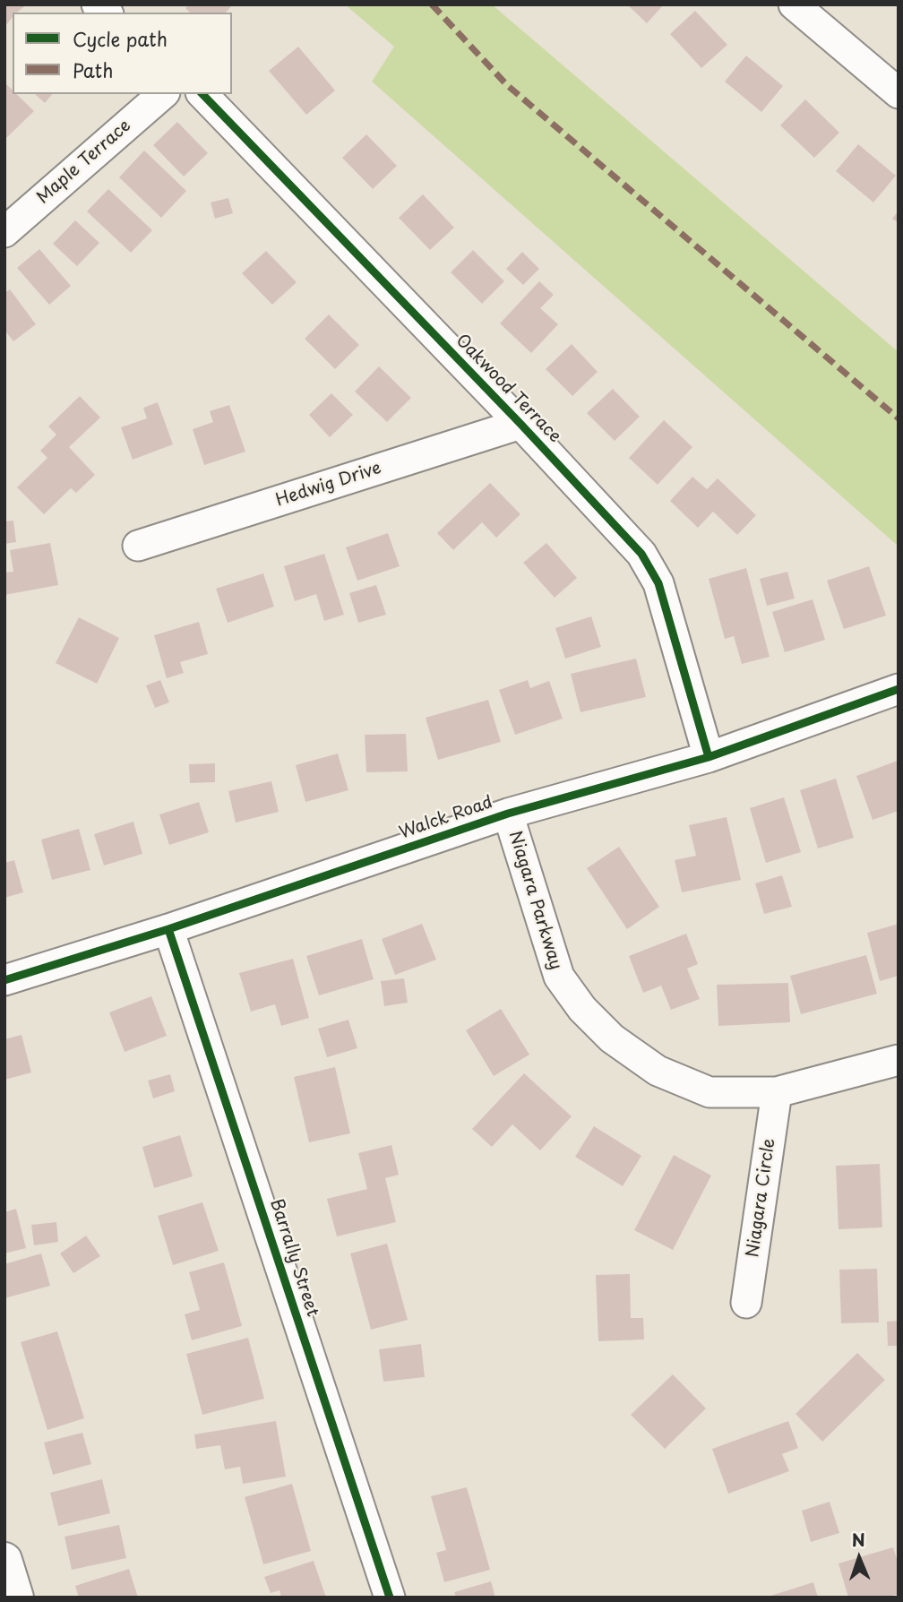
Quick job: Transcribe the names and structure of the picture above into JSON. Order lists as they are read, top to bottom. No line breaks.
{"streets":{"street":["Maple Terrace","Oakwood Terrace","Hedwig Drive","Walck Road","Niagara Parkway","Niagara Circle","Barrally Street"]},"crossings":[["Oakwood Terrace","Hedwig Drive"],["Oakwood Terrace","Walck Road"],["Walck Road","Niagara Parkway"],["Walck Road","Barrally Street"],["Niagara Parkway","Niagara Circle"]],"legend":["Cycle path","Path"],"north":"top"}
